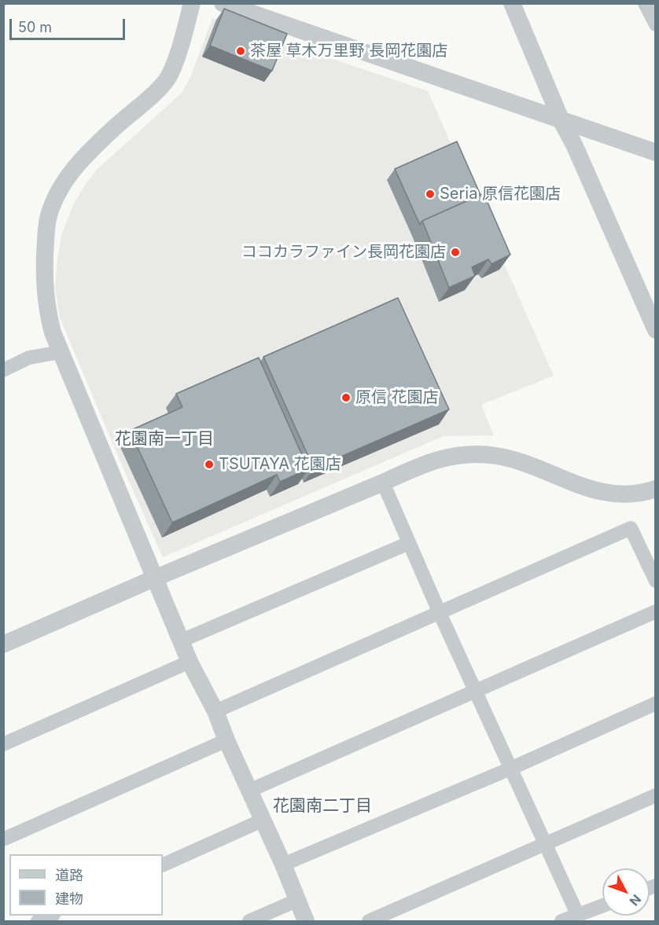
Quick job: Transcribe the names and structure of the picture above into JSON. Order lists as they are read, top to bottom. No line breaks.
{"districts":["花園南一丁目","花園南二丁目"],"places":["茶屋 草木万里野 長岡花園店","Seria 原信花園店","ココカラファイン長岡花園店","原信 花園店","TSUTAYA 花園店"],"legend":["道路","建物"],"scale_bar":"50 m","north":"bottom right"}
